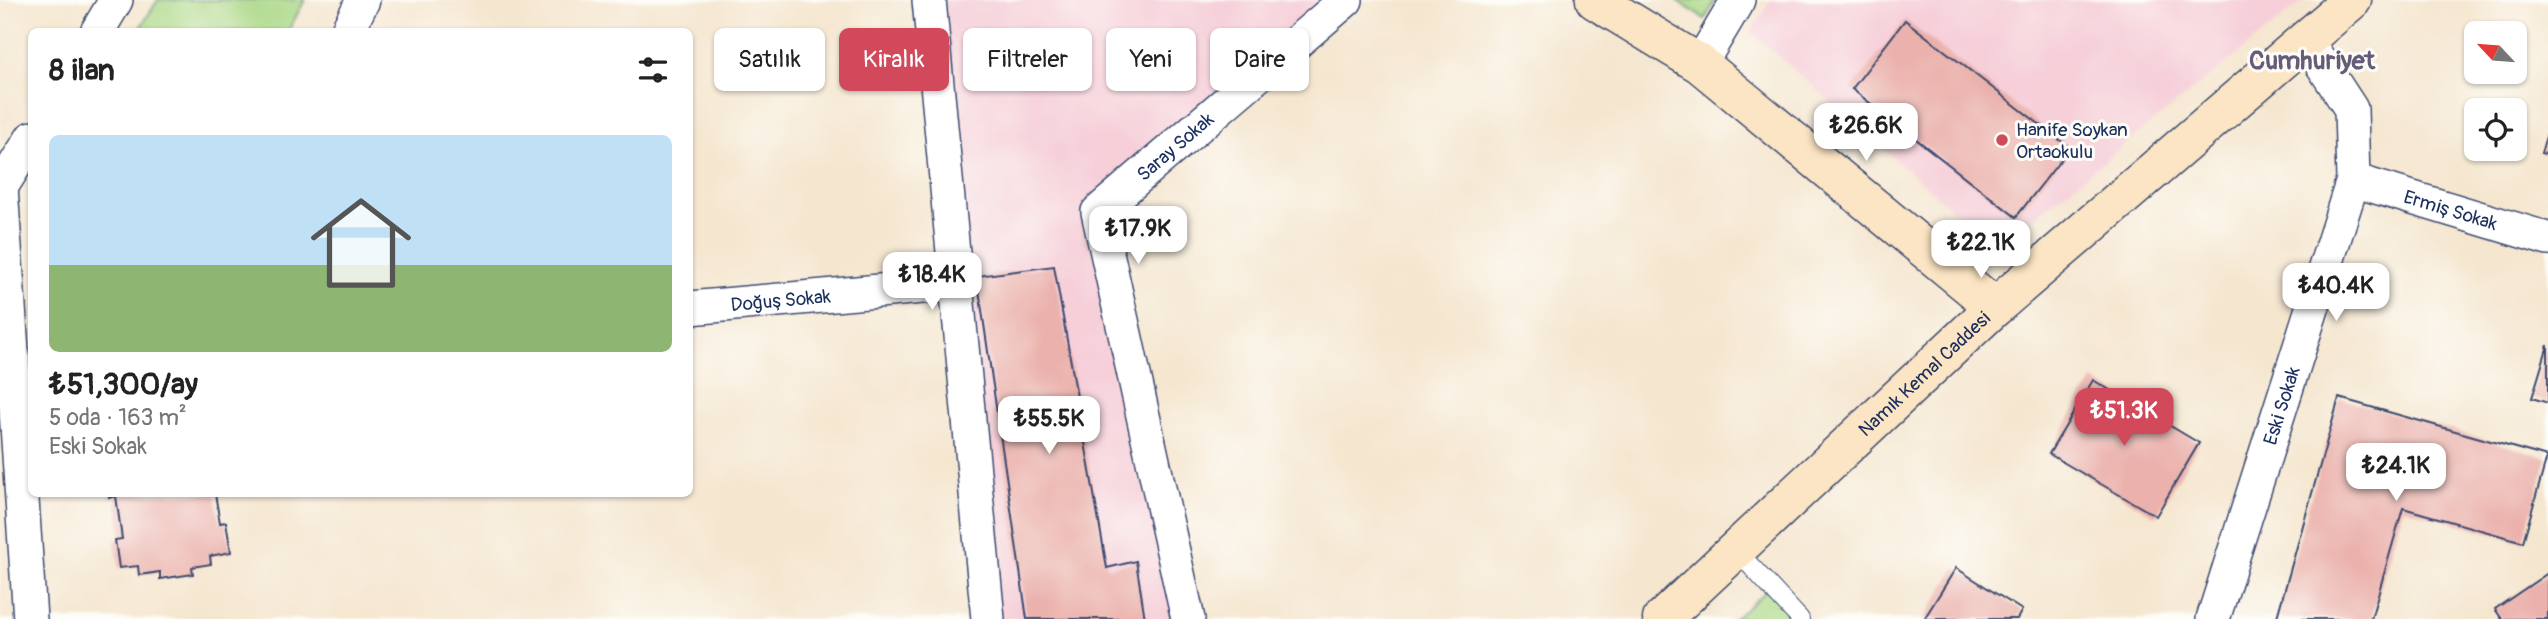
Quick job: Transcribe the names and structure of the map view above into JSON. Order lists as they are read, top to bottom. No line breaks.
{"streets":{"street":["Saray Sokak","Ermiş Sokak","Doğuş Sokak","Namık Kemal Caddesi","Eski Sokak"]},"crossings":[["Ermiş Sokak","Eski Sokak"],["Namık Kemal Caddesi","Eski Sokak"]],"districts":["Cumhuriyet"],"places":["Hanife Soykan Ortaokulu"],"north":"top left","page":{"chip":["Satılık","Kiralık","Filtreler","Yeni","Daire"],"heading":"8 ilan","price":["₺26.6K","₺17.9K","₺22.1K","₺18.4K","₺40.4K","₺51.3K","₺55.5K","₺24.1K"],"list":[{"name":"₺51,300/ay","note":"5 oda · 163 m² · Eski Sokak"}]}}
